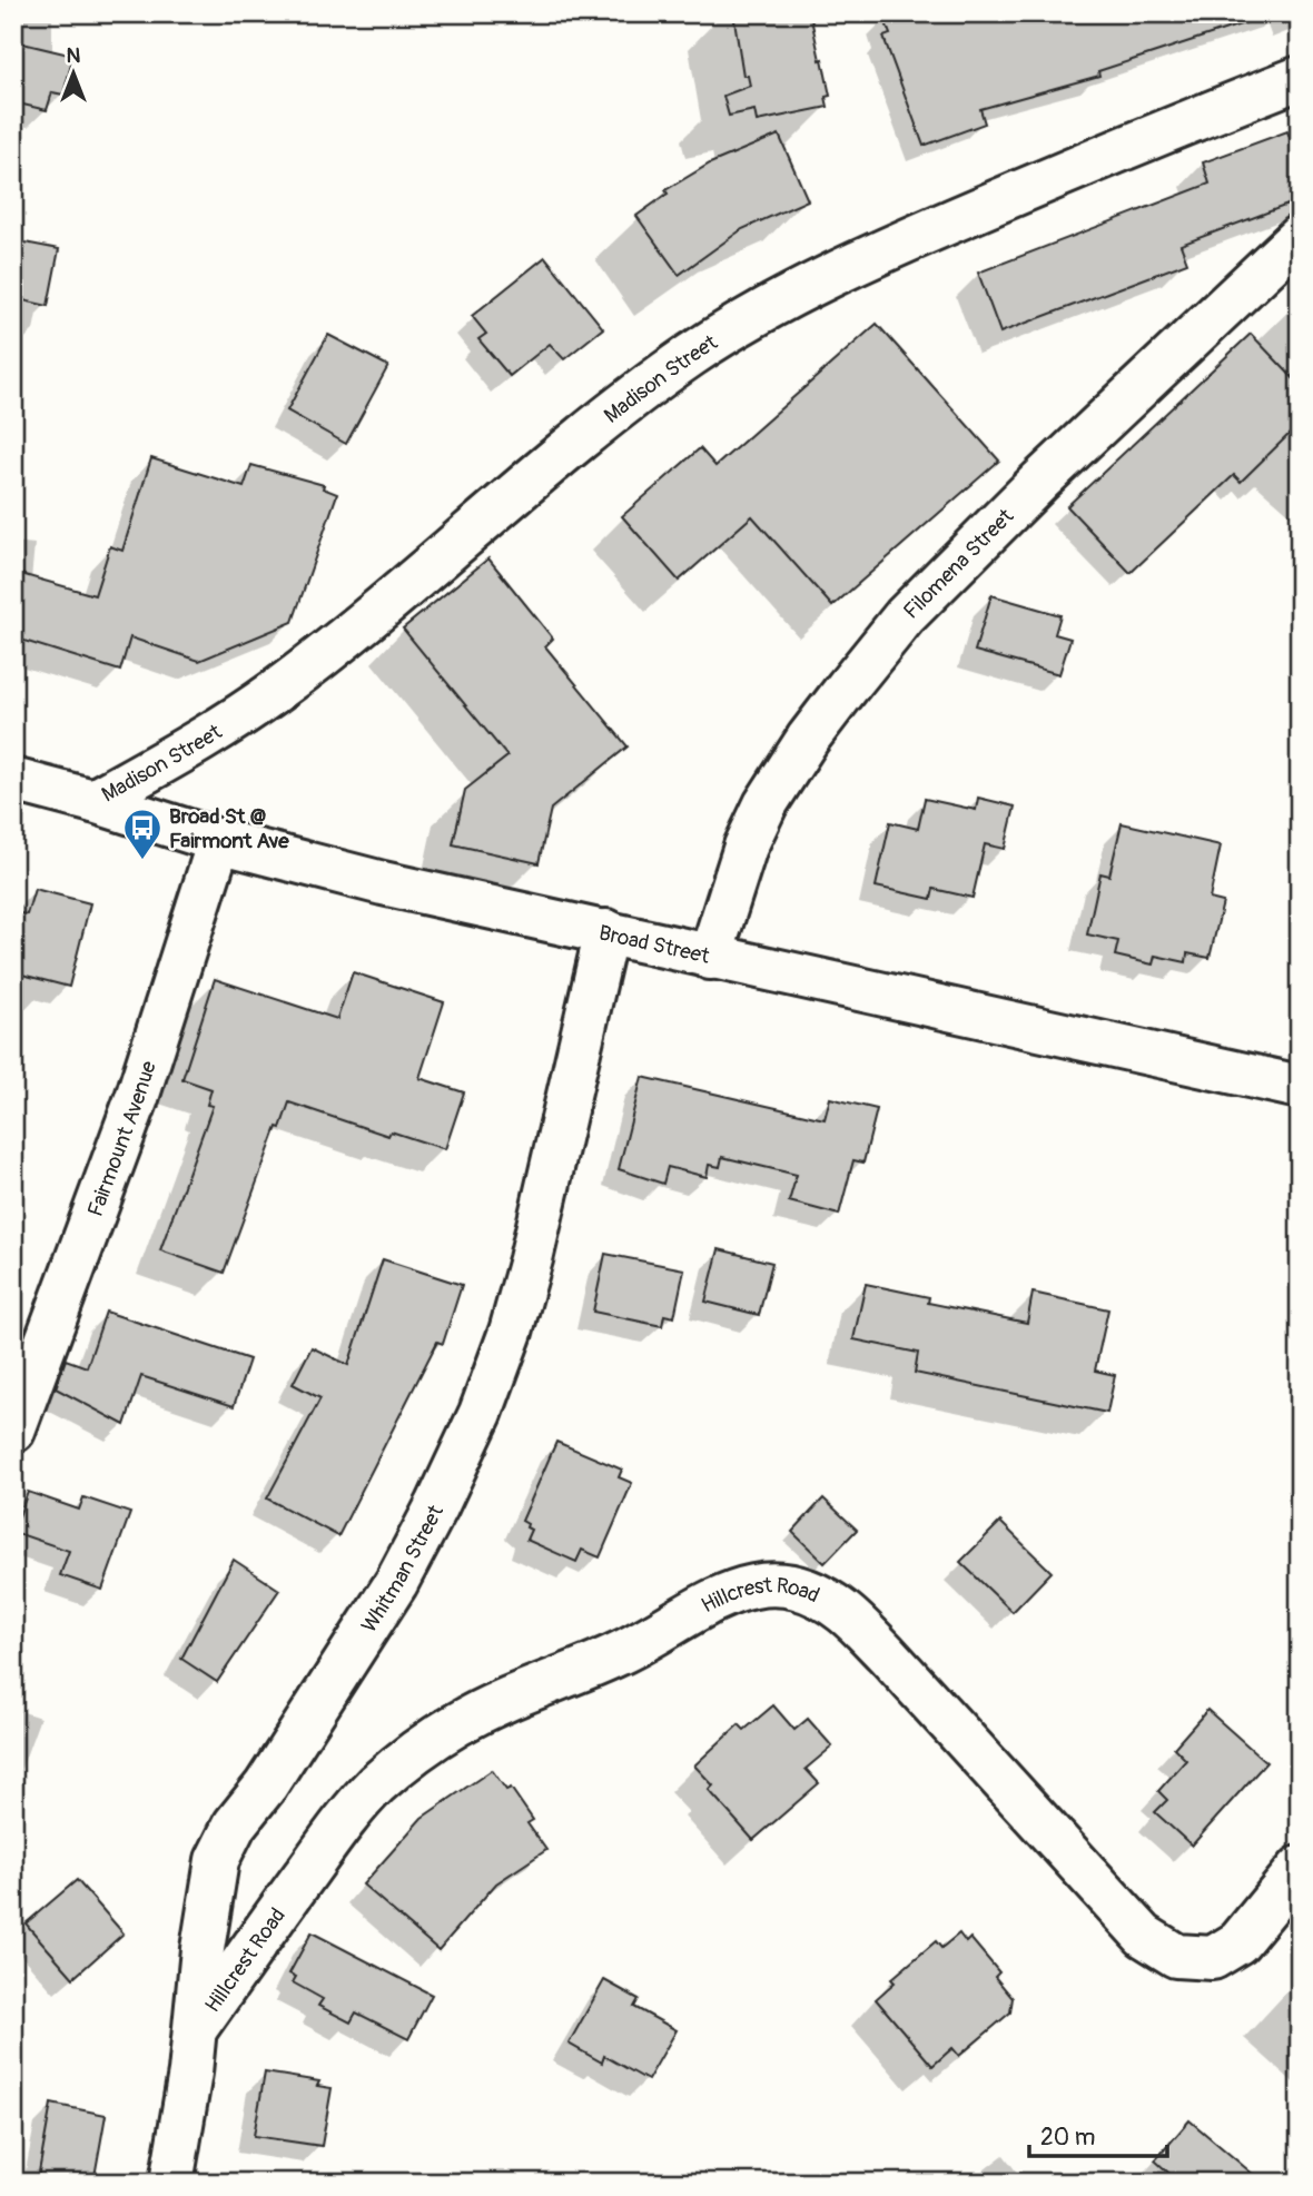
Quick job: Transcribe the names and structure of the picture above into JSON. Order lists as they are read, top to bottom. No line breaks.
{"streets":{"street":["Madison Street","Filomena Street","Broad Street","Fairmount Avenue","Whitman Street","Hillcrest Road"]},"crossings":[["Madison Street","Broad Street"],["Filomena Street","Broad Street"],["Broad Street","Fairmount Avenue"],["Broad Street","Whitman Street"],["Whitman Street","Hillcrest Road"]],"places":{"bus stop":["Broad St @ Fairmont Ave"]},"scale_bar":"20 m","north":"top"}
